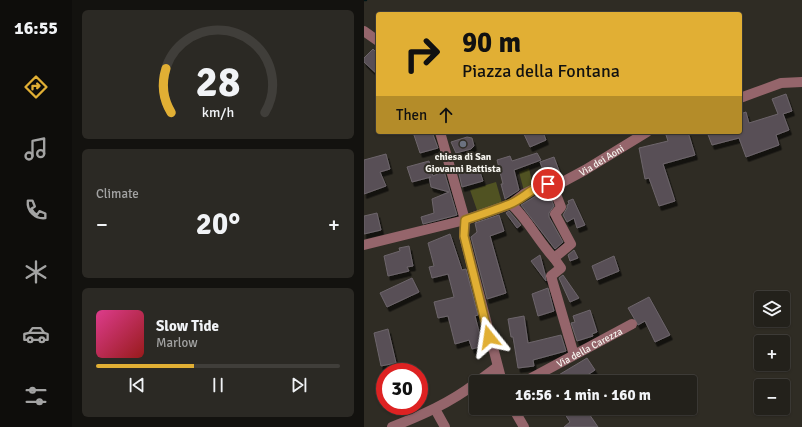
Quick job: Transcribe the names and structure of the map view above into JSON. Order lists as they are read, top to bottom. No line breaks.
{"streets":{"street":["Via dei Aoni","Via della Carezza"]},"places":["chiesa di San Giovanni Battista"],"page":{"tabs":"16:55","turn":["90 m","Piazza della Fontana"],"then":"Then","tile":"Climate","heat":["−","20°","+"],"map_buttons":["+","−"],"song":["Slow Tide","Marlow"],"limit":"30","trip":"16:56 · 1 min · 160 m","gauge":["28","km/h"]}}
